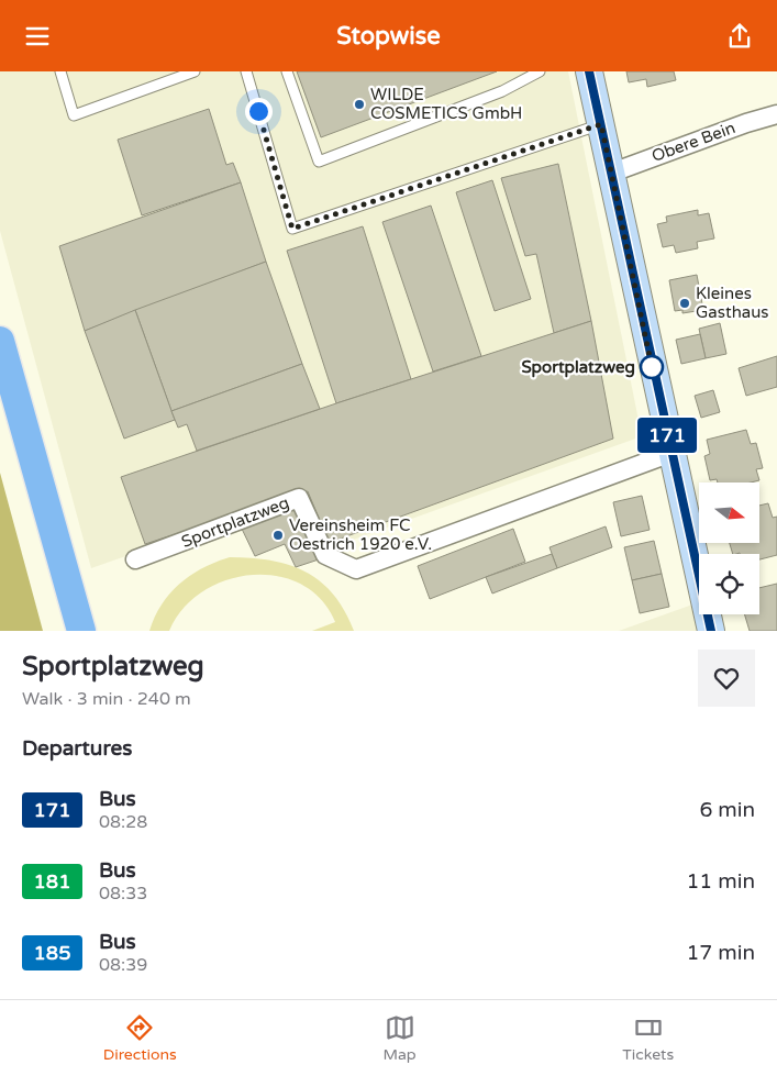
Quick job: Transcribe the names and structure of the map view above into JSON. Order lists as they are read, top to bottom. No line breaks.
{"streets":{"street":["Obere Bein","Sportplatzweg"]},"places":["WILDE COSMETICS GmbH","Kleines Gasthaus","Sportplatzweg","Vereinsheim FC Oestrich 1920 e.V."],"lines":["bus line 171"],"north":"right","page":{"header":"Stopwise","on_map":"171","heading":[["Sportplatzweg","Walk · 3 min · 240 m"],"Departures"],"list":[{"mark":"171","name":"Bus","note":"08:28","value":"6 min"},{"mark":"181","name":"Bus","note":"08:33","value":"11 min"},{"mark":"185","name":"Bus","note":"08:39","value":"17 min"}],"tabs":["Directions","Map","Tickets"]}}
